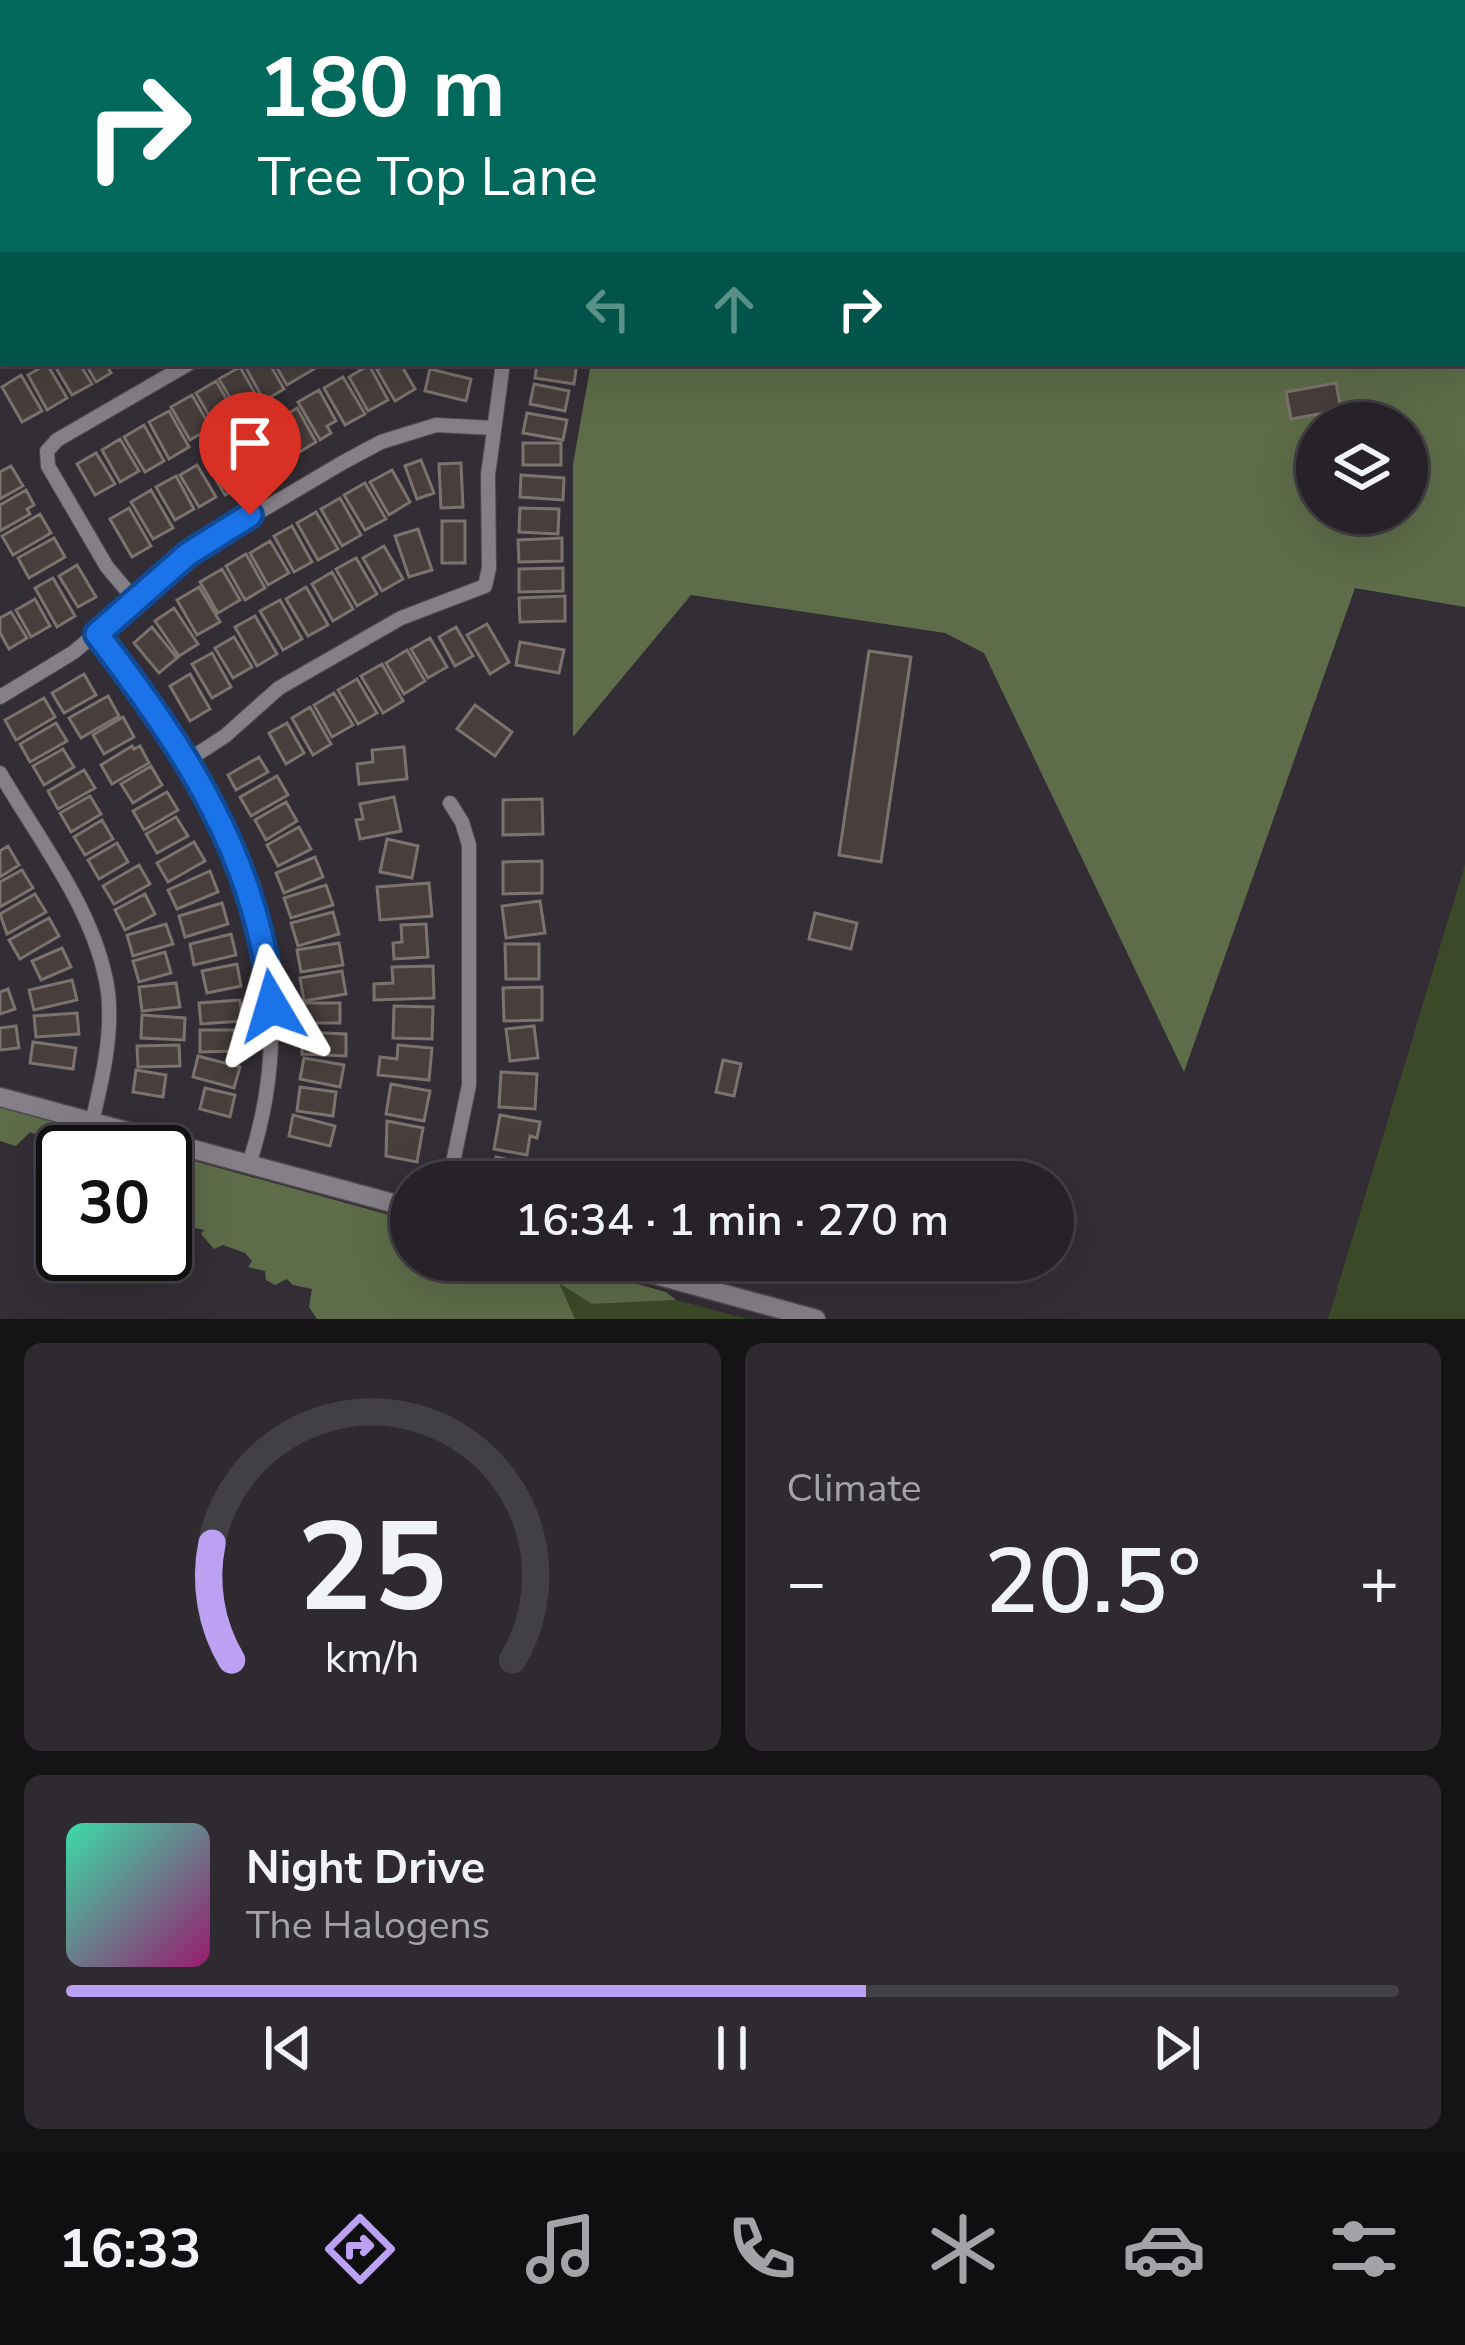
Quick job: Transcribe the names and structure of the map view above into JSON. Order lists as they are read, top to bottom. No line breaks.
{"page":{"turn":["180 m","Tree Top Lane"],"limit":"30","trip":"16:34 · 1 min · 270 m","tile":"Climate","heat":["−","20.5°","+"],"song":["Night Drive","The Halogens"],"tabs":"16:33","gauge":["25","km/h"]}}
